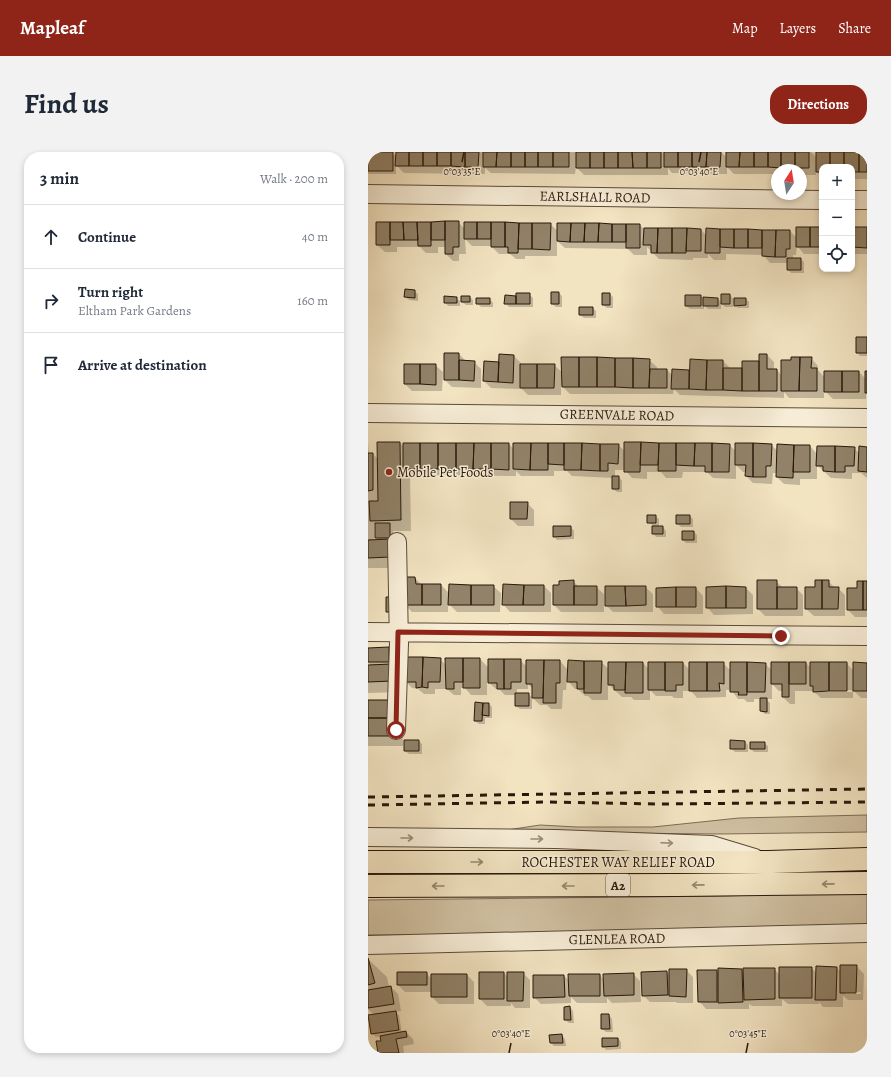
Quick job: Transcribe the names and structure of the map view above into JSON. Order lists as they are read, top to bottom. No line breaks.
{"streets":{"highway":["ROCHESTER WAY RELIEF ROAD","A2"],"street":["EARLSHALL ROAD","GREENVALE ROAD","GLENLEA ROAD"]},"places":["Mobile Pet Foods"],"north":"top","page":{"header":"Mapleaf","nav":["Map","Layers","Share"],"title":"Find us","buttons":"Directions","heading":["3 min","Walk · 200 m"],"map_buttons":["+","−"],"list":[["Continue","40 m"],["Turn right","Eltham Park Gardens","160 m"],"Arrive at destination"]},"coordinates":["0°03'35\"E","0°03'40\"E","0°03'45\"E"]}
